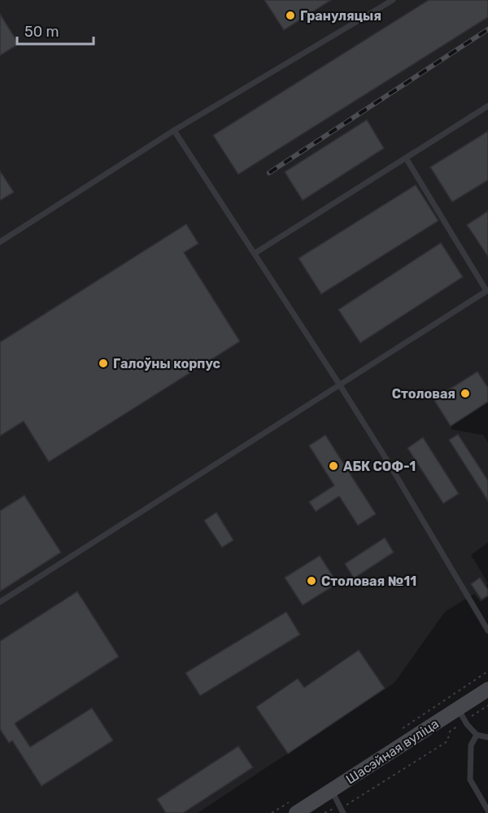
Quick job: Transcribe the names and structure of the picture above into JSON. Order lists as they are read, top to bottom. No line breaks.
{"streets":{"main road":["Шасэйная вуліца"]},"places":["Грануляцыя","Галоўны корпус","Столовая","АБК СОФ-1","Столовая №11"],"scale_bar":"50 m"}
